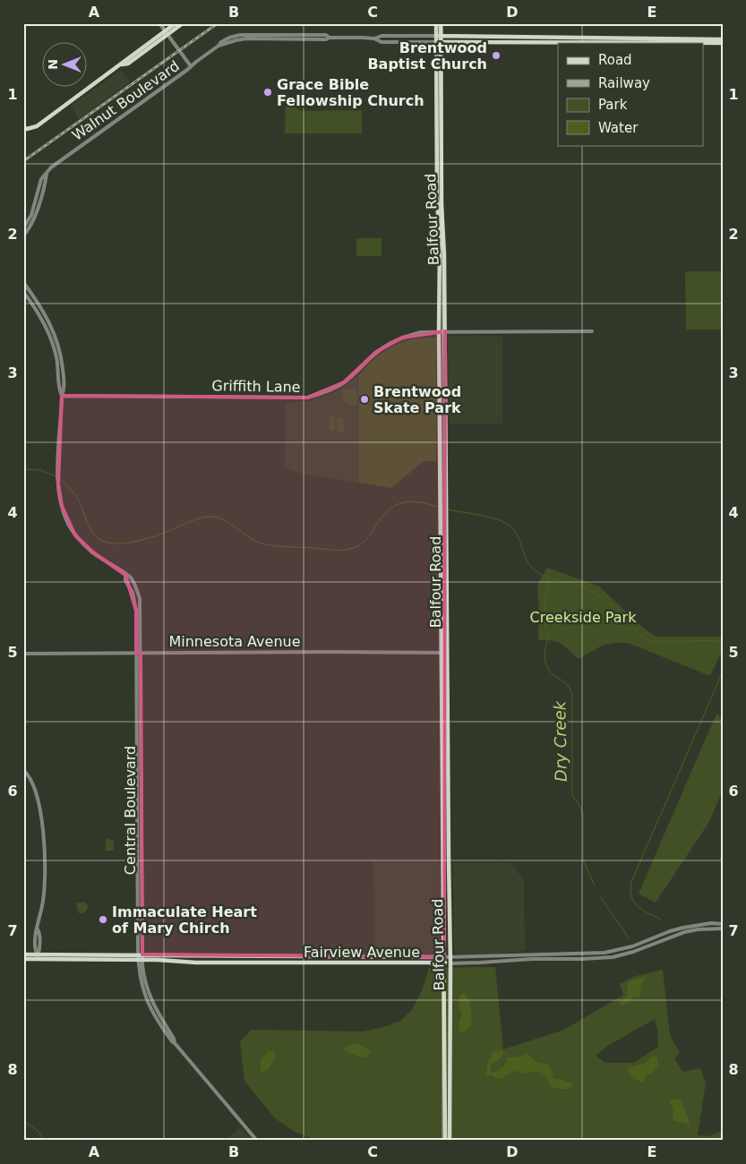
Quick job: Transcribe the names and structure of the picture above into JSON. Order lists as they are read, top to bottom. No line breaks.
{"streets":{"main road":["Walnut Boulevard","Balfour Road","Fairview Avenue"],"street":["Griffith Lane","Minnesota Avenue","Central Boulevard"]},"crossings":[["Walnut Boulevard","Balfour Road"],["Balfour Road","Griffith Lane"],["Balfour Road","Minnesota Avenue"],["Balfour Road","Fairview Avenue"],["Griffith Lane","Central Boulevard"],["Minnesota Avenue","Central Boulevard"],["Central Boulevard","Fairview Avenue"]],"water":["Dry Creek"],"parks":["Creekside Park"],"places":["Brentwood Baptist Church","Grace Bible Fellowship Church","Brentwood Skate Park","Immaculate Heart of Mary Chirch"],"legend":["Road","Railway","Park","Water"],"north":"left","grid":{"columns":["A","B","C","D","E"],"rows":["1","2","3","4","5","6","7","8"]}}
